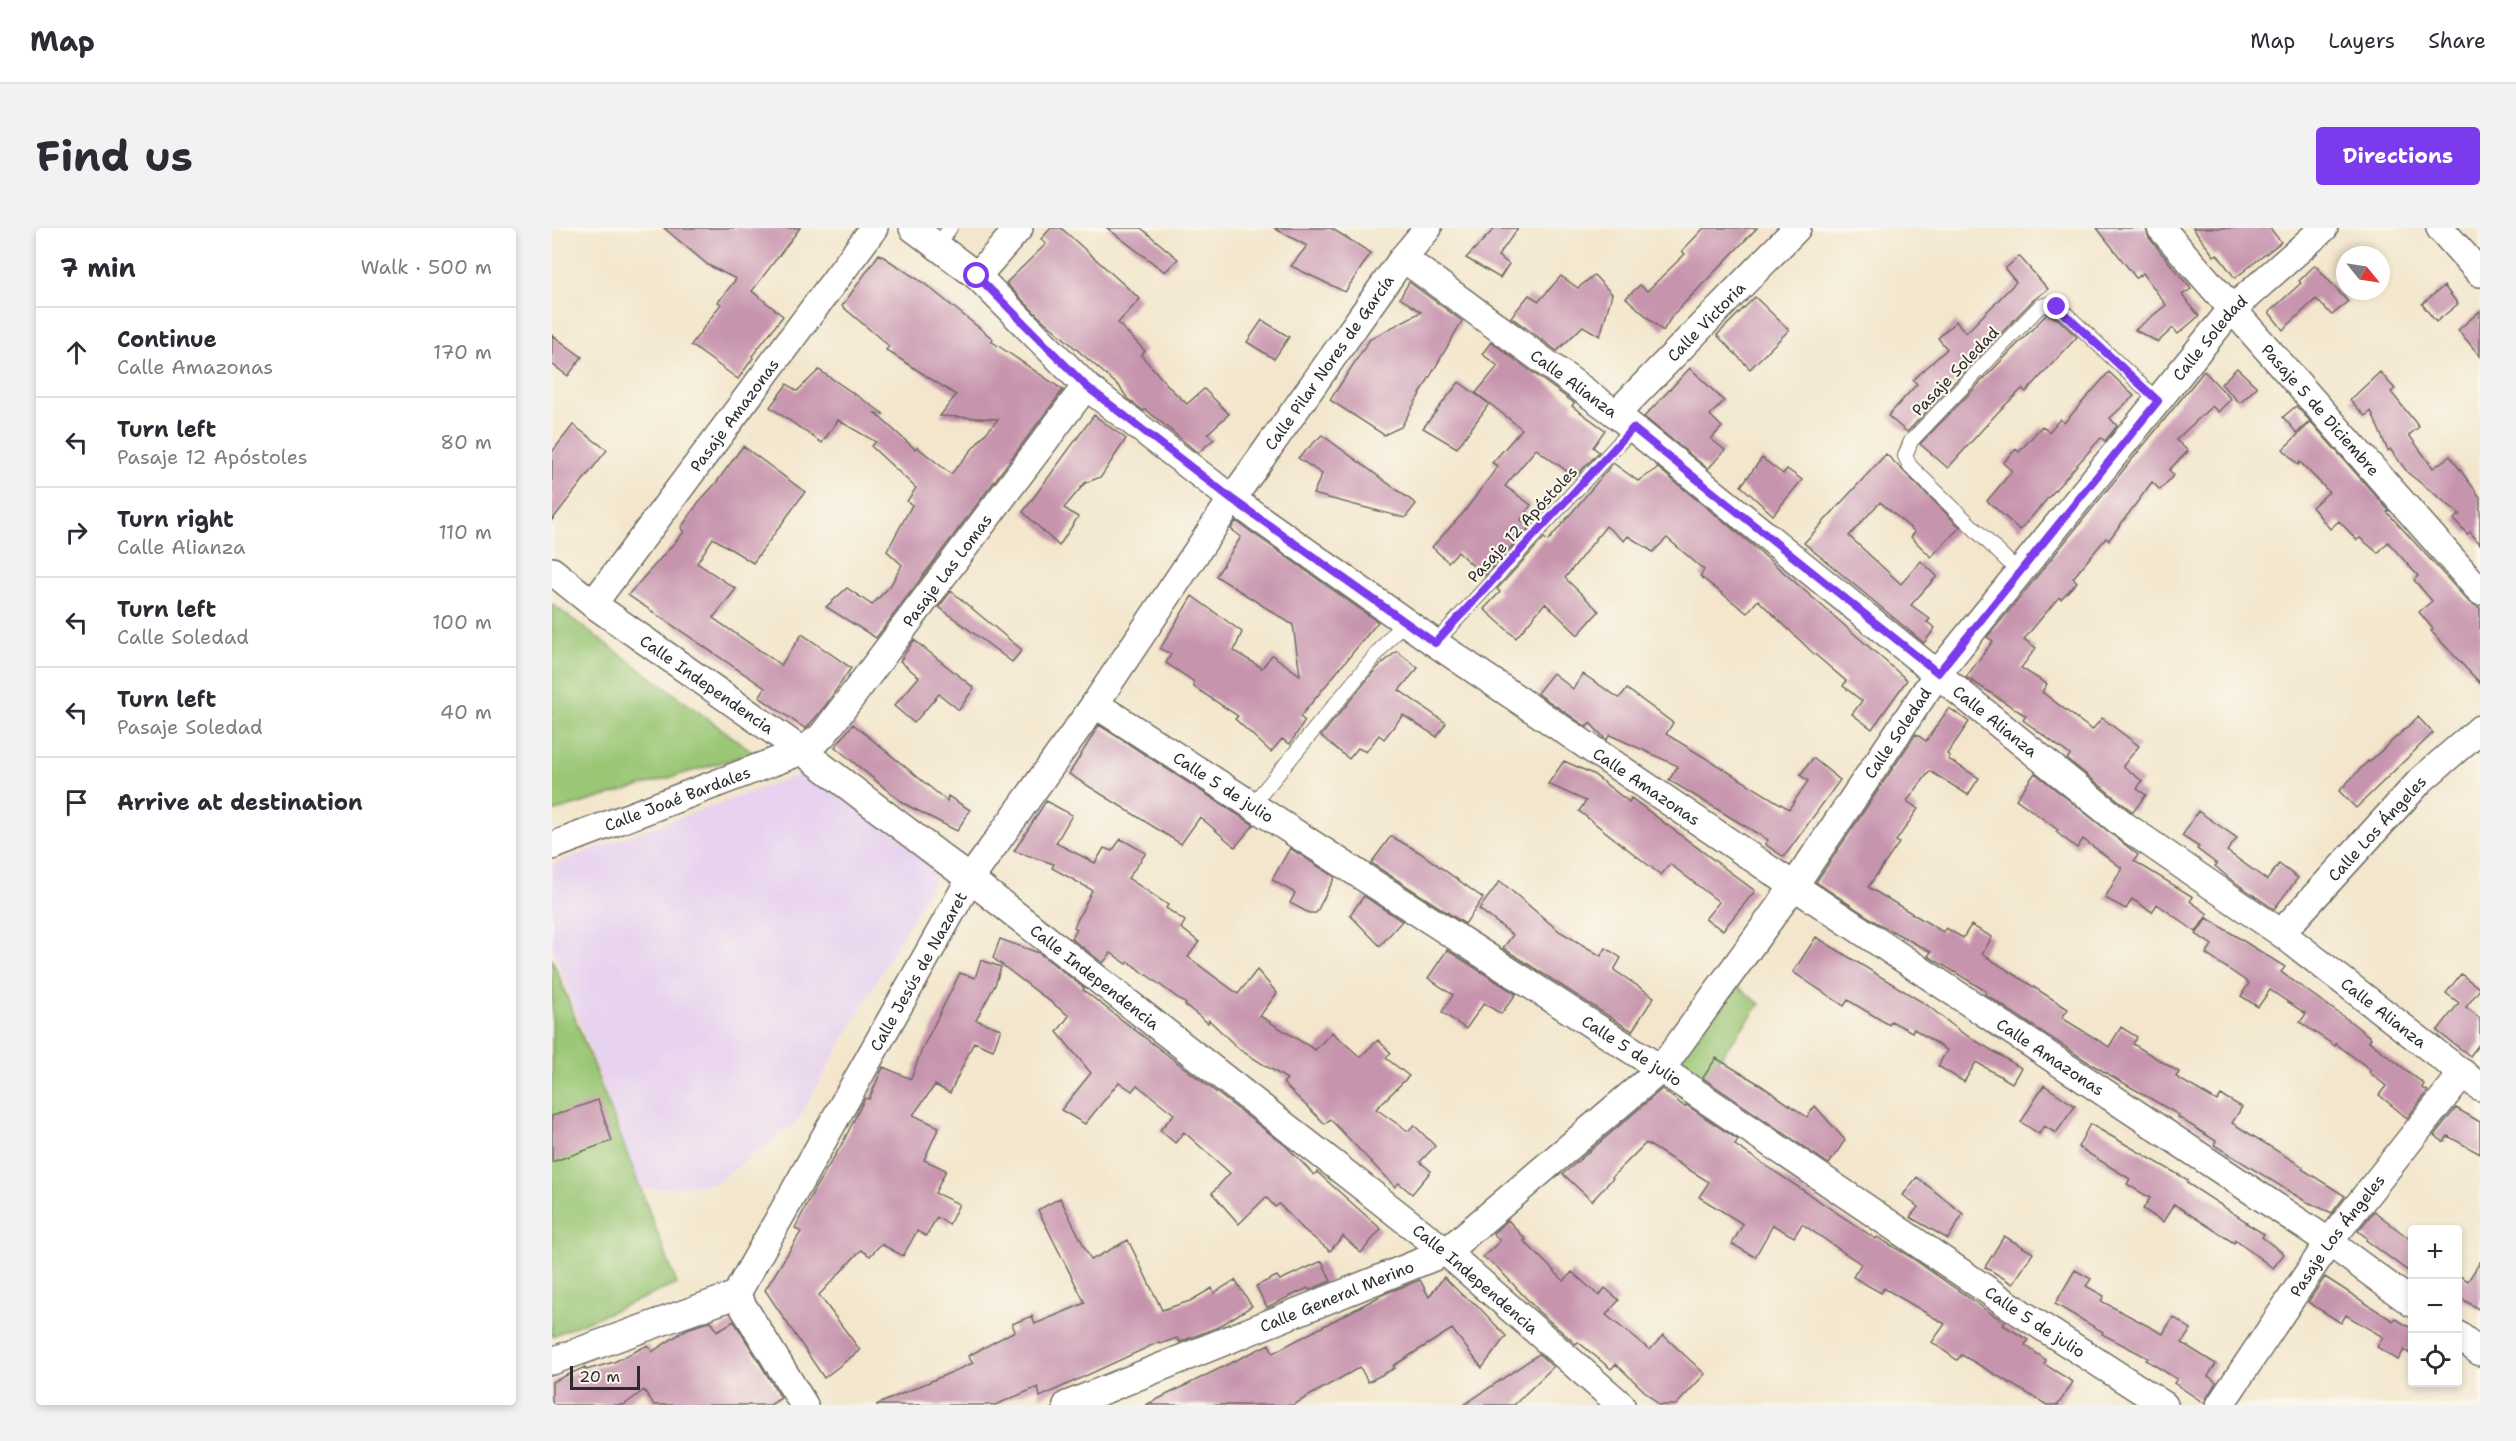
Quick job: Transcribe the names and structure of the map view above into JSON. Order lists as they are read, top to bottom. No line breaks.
{"streets":{"street":["Calle Victoria","Calle Soledad","Calle Pilar Nores de García","Calle Alianza","Pasaje 5 de Diciembre","Pasaje Amazonas","Pasaje Las Lomas","Calle Independencia","Calle Amazonas","Calle 5 de julio","Calle Joaé Bardales","Calle Los Ángeles","Calle Jesús de Nazaret","Pasaje Los Ángeles","Calle General Merino"],"lane":["Pasaje Soledad","Pasaje 12 Apóstoles"]},"crossings":[["Calle Victoria","Calle Alianza"],["Calle Victoria","Pasaje 12 Apóstoles"],["Calle Soledad","Pasaje Soledad"],["Calle Soledad","Calle Alianza"],["Calle Soledad","Pasaje 5 de Diciembre"],["Calle Soledad","Calle Amazonas"],["Calle Soledad","Calle 5 de julio"],["Calle Soledad","Calle General Merino"],["Calle Pilar Nores de García","Calle Alianza"],["Calle Pilar Nores de García","Calle Amazonas"],["Calle Pilar Nores de García","Calle Jesús de Nazaret"],["Calle Alianza","Pasaje 12 Apóstoles"],["Calle Alianza","Calle Los Ángeles"],["Calle Alianza","Pasaje Los Ángeles"],["Pasaje Amazonas","Calle Independencia"],["Pasaje 12 Apóstoles","Calle Amazonas"],["Pasaje Las Lomas","Calle Independencia"],["Pasaje Las Lomas","Calle Amazonas"],["Pasaje Las Lomas","Calle Joaé Bardales"],["Calle Independencia","Calle Joaé Bardales"],["Calle Independencia","Calle Jesús de Nazaret"],["Calle Independencia","Calle General Merino"],["Calle Amazonas","Calle Jesús de Nazaret"],["Calle Amazonas","Pasaje Los Ángeles"],["Calle 5 de julio","Calle Jesús de Nazaret"],["Calle 5 de julio","Calle General Merino"]],"scale_bar":"20 m","north":"bottom right","page":{"header":"Map","nav":["Map","Layers","Share"],"buttons":"Directions","title":"Find us","heading":["7 min","Walk · 500 m"],"list":[["Continue","Calle Amazonas","170 m"],["Turn left","Pasaje 12 Apóstoles","80 m"],["Turn right","Calle Alianza","110 m"],["Turn left","Calle Soledad","100 m"],["Turn left","Pasaje Soledad","40 m"],"Arrive at destination"],"map_buttons":["+","−"],"scale":"20 m"}}
